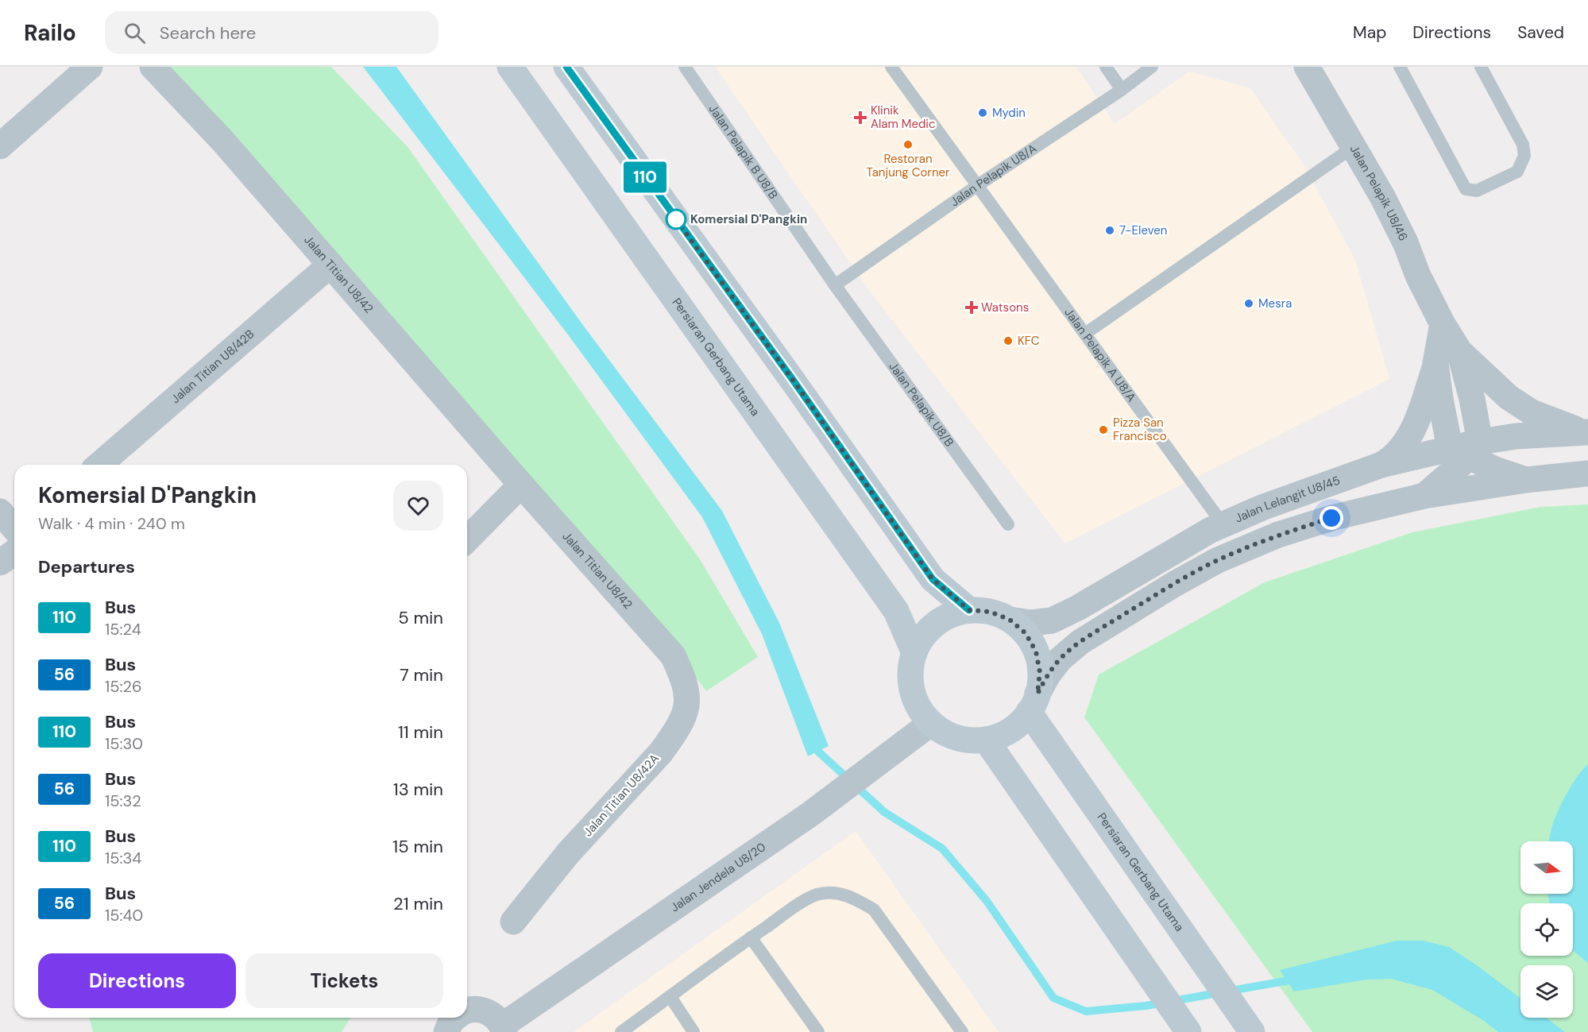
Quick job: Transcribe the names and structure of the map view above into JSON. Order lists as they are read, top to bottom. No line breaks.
{"streets":{"main road":["Persiaran Gerbang Utama"],"street":["Jalan Pelapik U8/46","Jalan Titian U8/42","Jalan Titian U8/42B","Jalan Lelangit U8/45","Jalan Titian U8/42A","Jalan Jendela U8/20"],"lane":["Jalan Pelapik B U8/B","Jalan Pelapik U8/A","Jalan Pelapik A U8/A","Jalan Pelapik U8/B"]},"crossings":[["Jalan Pelapik B U8/B","Jalan Pelapik U8/A"],["Jalan Pelapik B U8/B","Jalan Pelapik U8/B"],["Jalan Pelapik U8/A","Jalan Pelapik A U8/A"],["Jalan Pelapik U8/A","Jalan Pelapik U8/B"],["Jalan Pelapik U8/46","Jalan Lelangit U8/45"],["Jalan Titian U8/42","Jalan Titian U8/42B"],["Jalan Titian U8/42","Jalan Titian U8/42A"],["Jalan Pelapik A U8/A","Jalan Lelangit U8/45"],["Persiaran Gerbang Utama","Jalan Lelangit U8/45"],["Persiaran Gerbang Utama","Jalan Jendela U8/20"],["Jalan Lelangit U8/45","Jalan Jendela U8/20"]],"places":{"other":["Mydin","Restoran Tanjung Corner","Komersial D'Pangkin","7-Eleven","Mesra","KFC","Pizza San Francisco"],"health":["Klinik Alam Medic","Watsons"]},"lines":["bus line 110"],"north":"right","page":{"header":"Railo","search":"Search here","nav":["Map","Directions","Saved"],"on_map":"110","heading":[["Komersial D'Pangkin","Walk · 4 min · 240 m"],"Departures"],"list":[{"mark":"110","name":"Bus","note":"15:24","value":"5 min"},{"mark":"56","name":"Bus","note":"15:26","value":"7 min"},{"mark":"110","name":"Bus","note":"15:30","value":"11 min"},{"mark":"56","name":"Bus","note":"15:32","value":"13 min"},{"mark":"110","name":"Bus","note":"15:34","value":"15 min"},{"mark":"56","name":"Bus","note":"15:40","value":"21 min"}],"buttons":["Directions","Tickets"]}}
